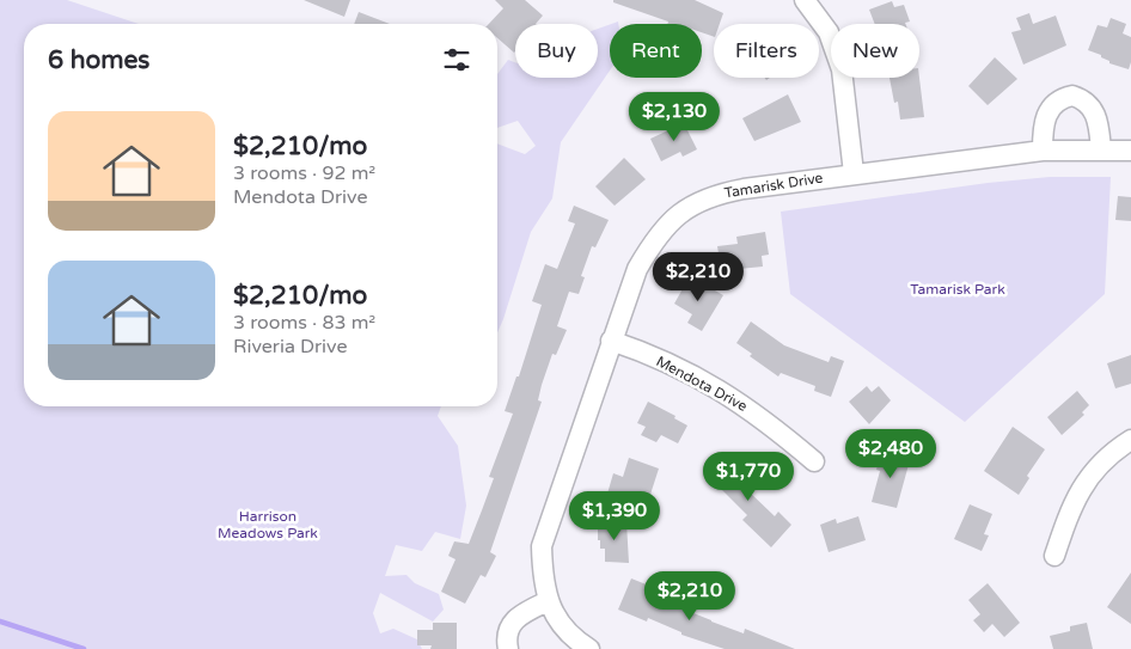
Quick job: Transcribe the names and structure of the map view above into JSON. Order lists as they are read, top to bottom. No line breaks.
{"streets":{"street":["Tamarisk Drive","Mendota Drive"]},"crossings":[["Tamarisk Drive","Mendota Drive"]],"parks":["Tamarisk Park","Harrison Meadows Park"],"page":{"chip":["Buy","Rent","Filters","New"],"heading":"6 homes","price":["$2,130","$2,210","$2,480","$1,770","$1,390","$2,210"],"list":[{"name":"$2,210/mo","note":"3 rooms · 92 m² · Mendota Drive"},{"name":"$2,210/mo","note":"3 rooms · 83 m² · Riveria Drive"}]}}
